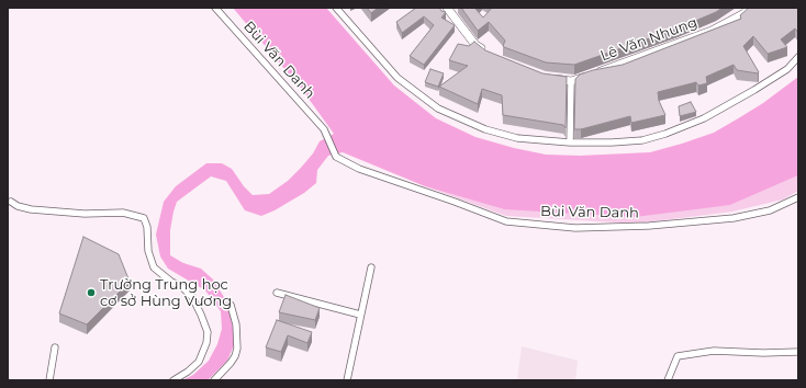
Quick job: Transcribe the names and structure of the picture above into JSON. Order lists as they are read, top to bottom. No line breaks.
{"streets":{"street":["Lê Văn Nhung","Bùi Văn Danh"]},"places":["Trường Trung học cơ sở Hùng Vương"]}
